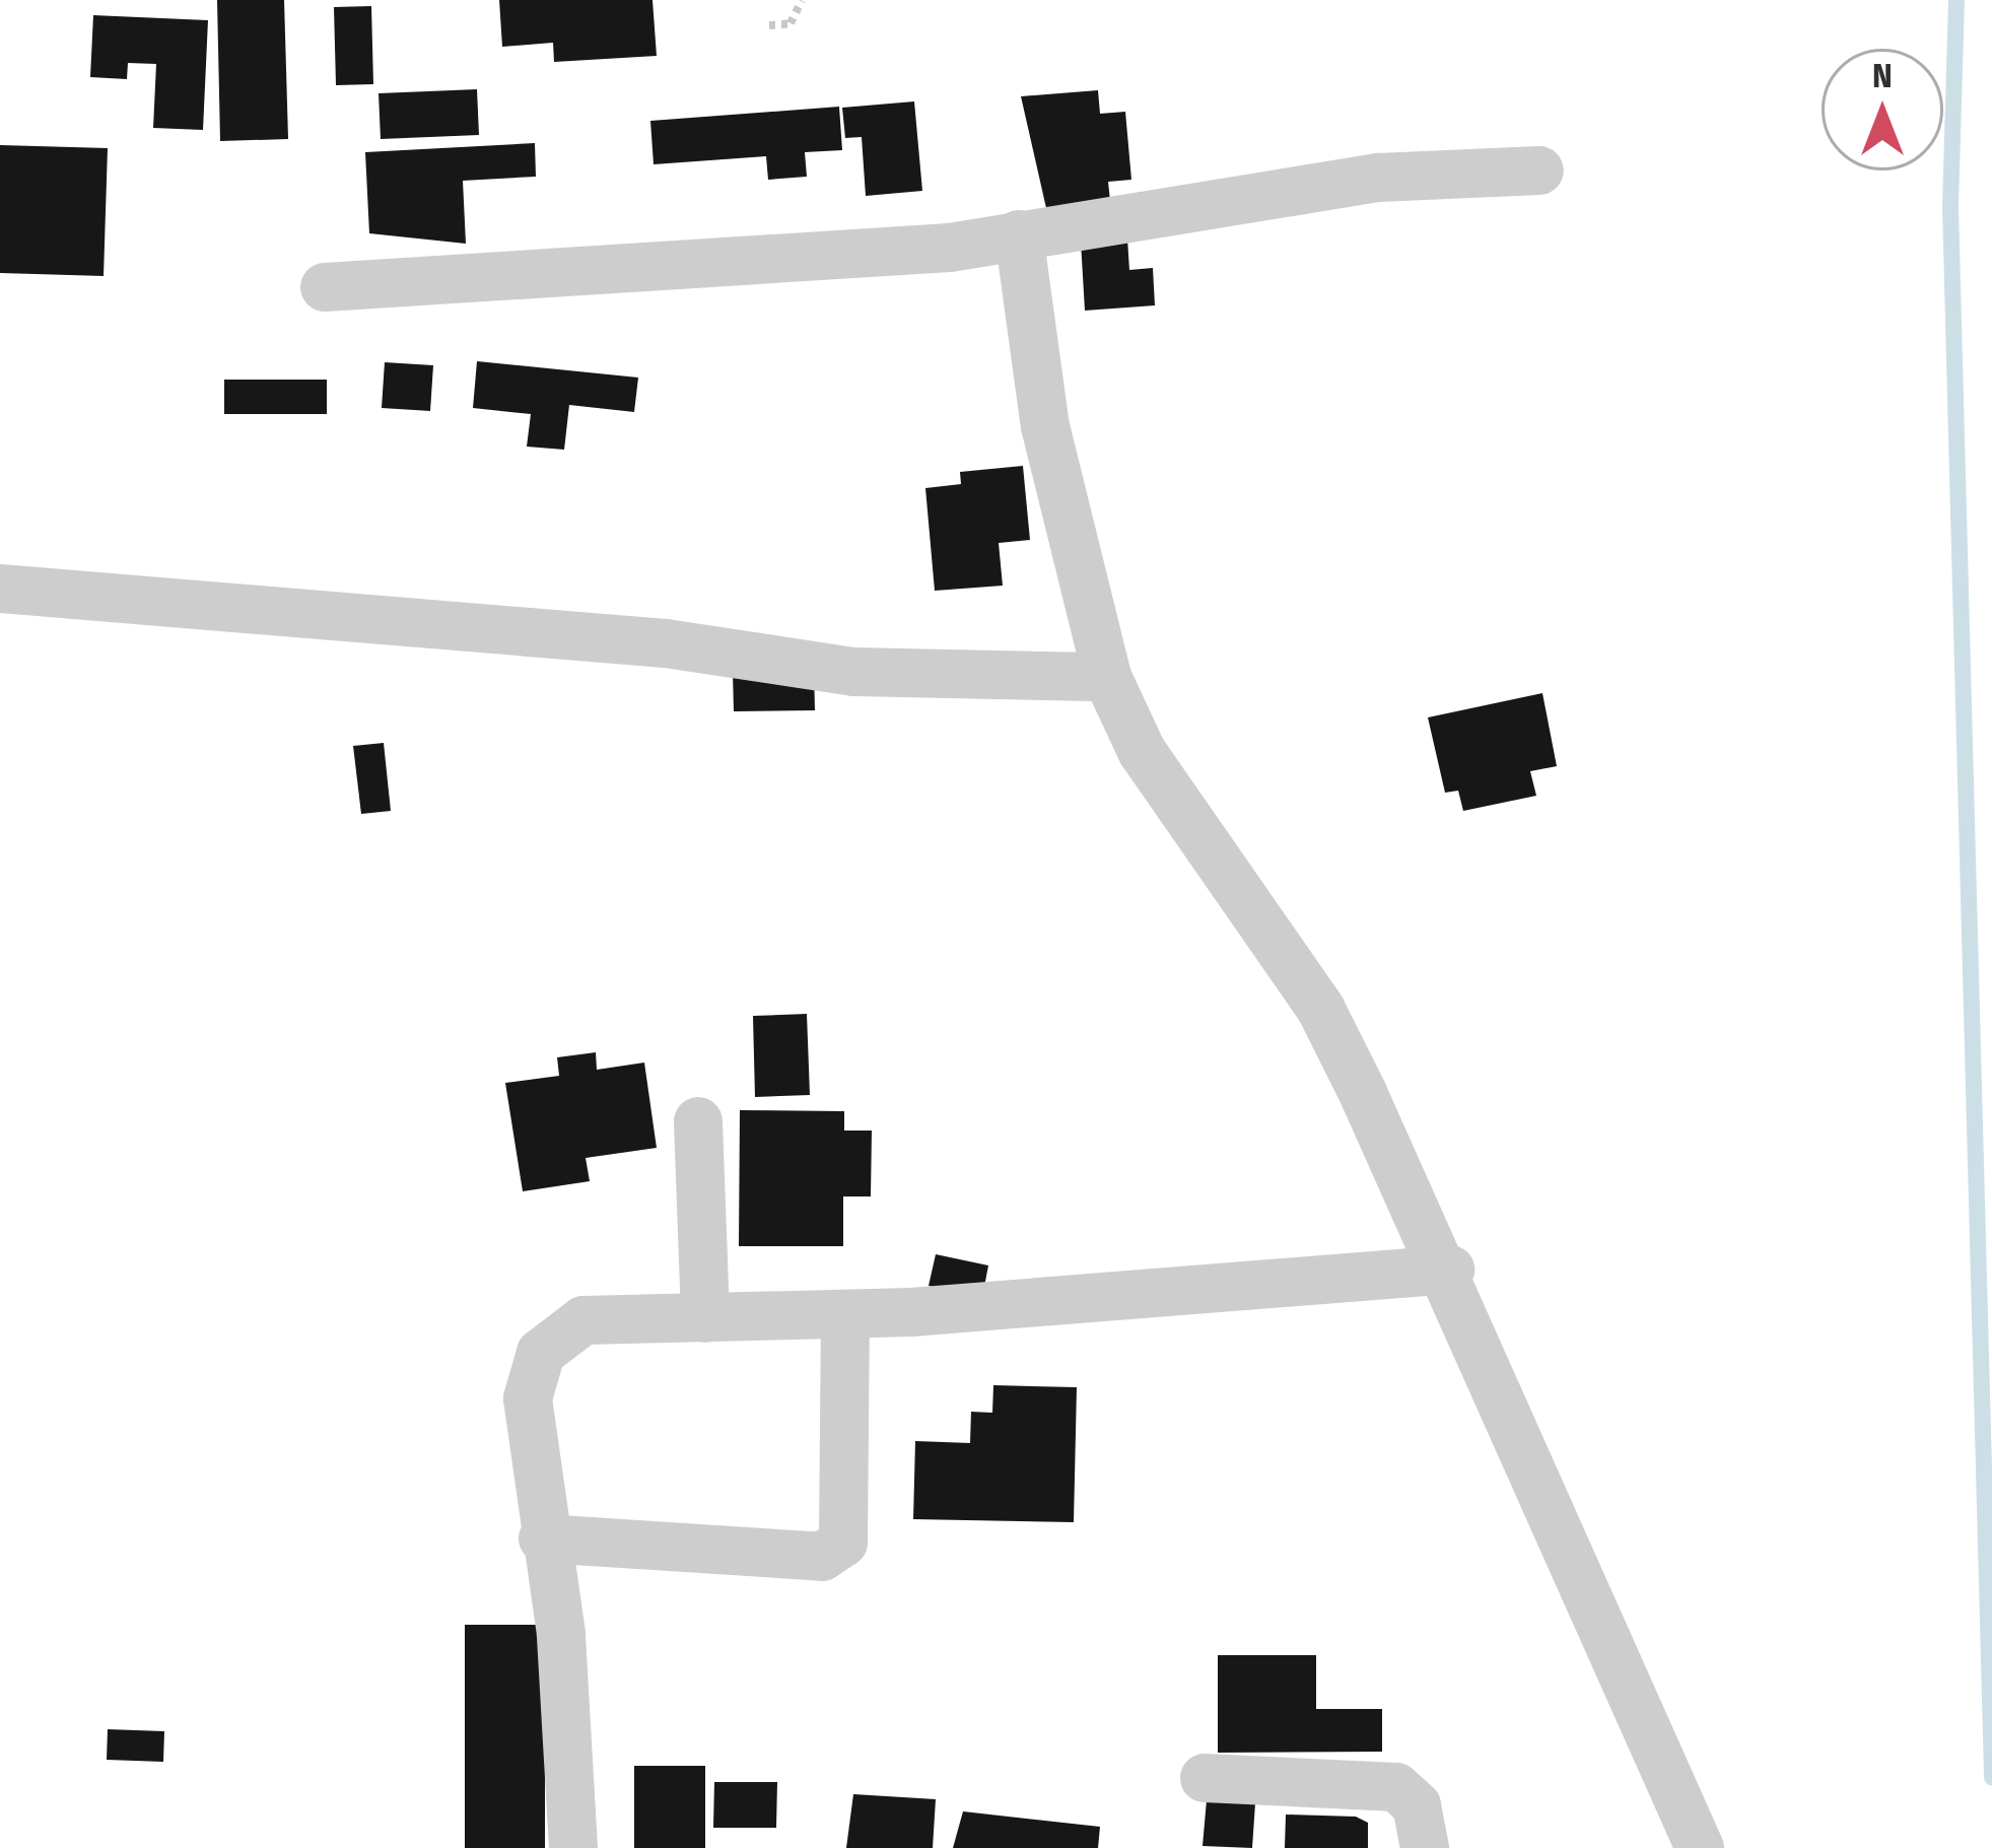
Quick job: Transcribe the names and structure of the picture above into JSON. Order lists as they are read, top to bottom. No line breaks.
{"north":"top"}
